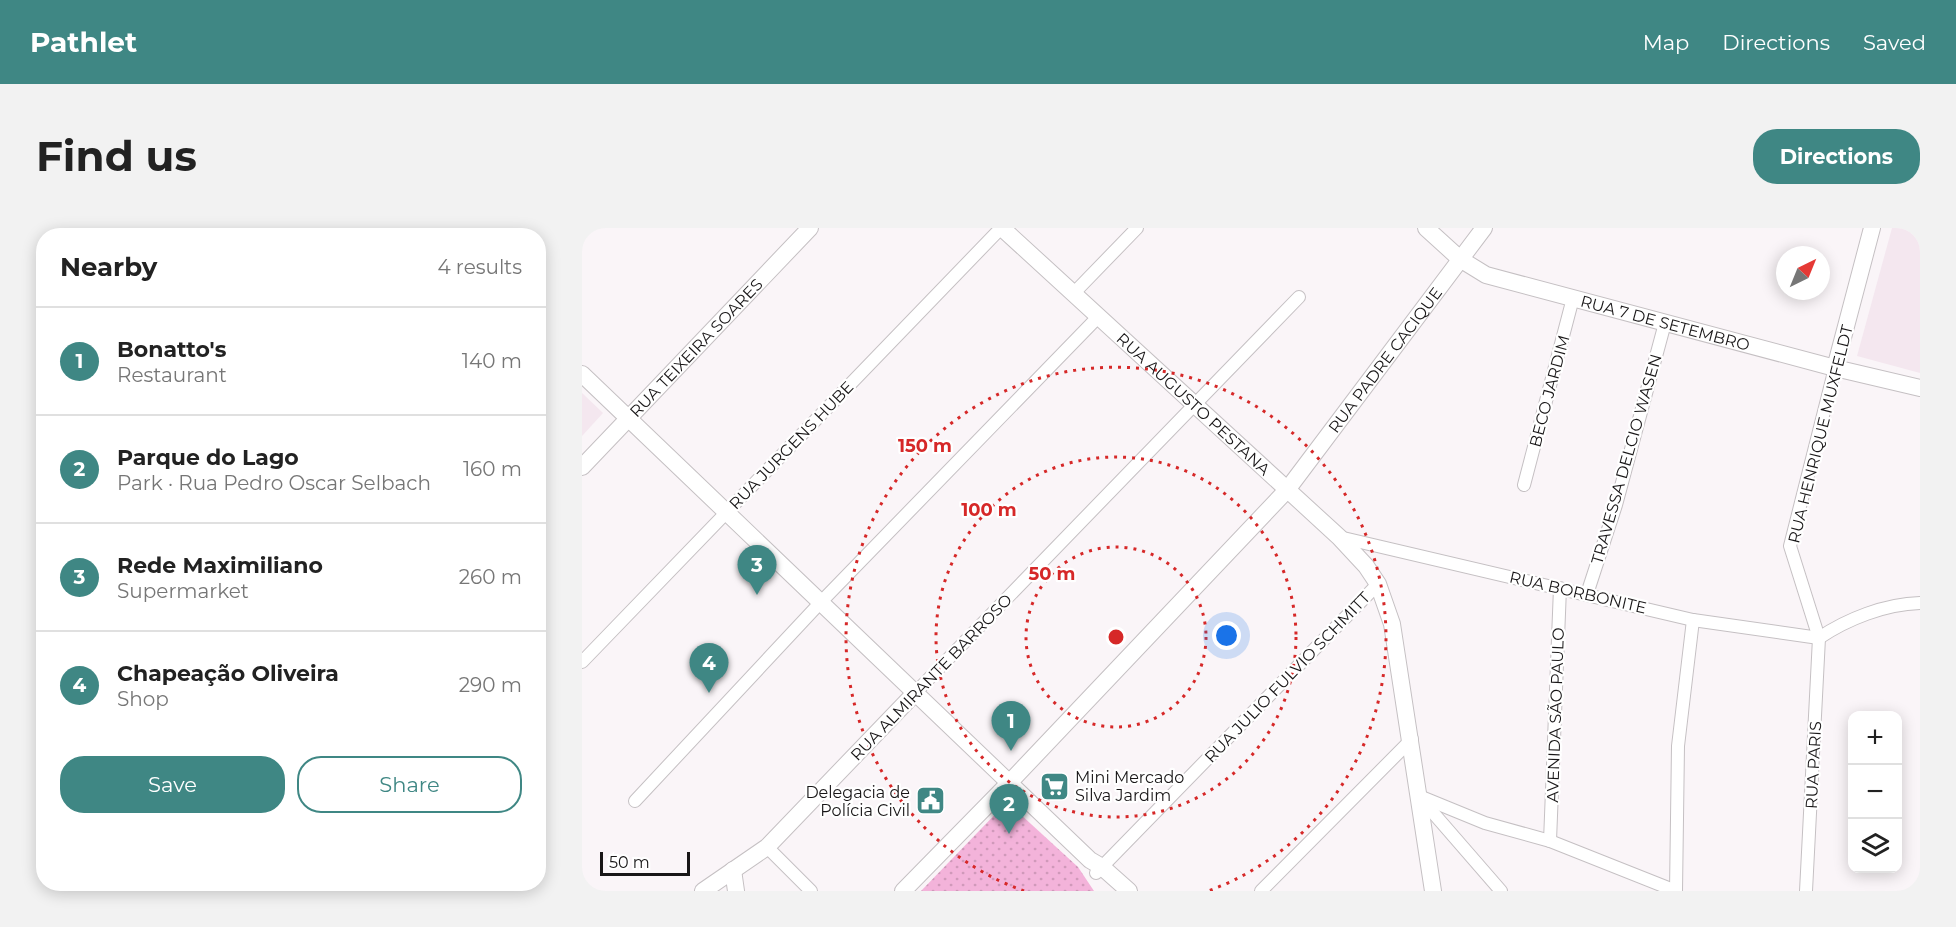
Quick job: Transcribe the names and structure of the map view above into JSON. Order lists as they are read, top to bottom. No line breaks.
{"streets":{"street":["RUA 7 DE SETEMBRO","RUA TEIXEIRA SOARES","RUA PADRE CACIQUE","BECO JARDIM","RUA AUGUSTO PESTANA","RUA HENRIQUE MUXFELDT","RUA JURGENS HUBE","TRAVESSA DELCIO WASEN","RUA BORBONITE","RUA ALMIRANTE BARROSO","RUA JULIO FULVIO SCHMITT","AVENIDA SÃO PAULO","RUA PARIS"]},"crossings":[["RUA 7 DE SETEMBRO","RUA PADRE CACIQUE"],["RUA 7 DE SETEMBRO","BECO JARDIM"],["RUA 7 DE SETEMBRO","RUA HENRIQUE MUXFELDT"],["RUA 7 DE SETEMBRO","TRAVESSA DELCIO WASEN"],["RUA PADRE CACIQUE","RUA AUGUSTO PESTANA"],["RUA AUGUSTO PESTANA","RUA JURGENS HUBE"],["RUA AUGUSTO PESTANA","RUA BORBONITE"],["RUA AUGUSTO PESTANA","RUA ALMIRANTE BARROSO"],["RUA AUGUSTO PESTANA","RUA JULIO FULVIO SCHMITT"],["RUA HENRIQUE MUXFELDT","RUA BORBONITE"],["RUA HENRIQUE MUXFELDT","RUA PARIS"],["TRAVESSA DELCIO WASEN","RUA BORBONITE"],["RUA BORBONITE","AVENIDA SÃO PAULO"],["RUA BORBONITE","RUA PARIS"]],"places":{"supermarket":["Mini Mercado Silva Jardim"],"public building":["Delegacia de Polícia Civil"]},"scale_bar":"50 m","north":"top right","page":{"header":"Pathlet","nav":["Map","Directions","Saved"],"buttons":["Directions",["Save","Share"]],"title":"Find us","heading":["Nearby","4 results"],"list":[{"mark":"1","name":"Bonatto's","note":"Restaurant","value":"140 m"},{"mark":"2","name":"Parque do Lago","note":"Park · Rua Pedro Oscar Selbach","value":"160 m"},{"mark":"3","name":"Rede Maximiliano","note":"Supermarket","value":"260 m"},{"mark":"4","name":"Chapeação Oliveira","note":"Shop","value":"290 m"}],"pins":["3","4","1","2"],"map_buttons":["+","−"],"scale":"50 m"},"rings":["150 m","100 m","50 m"]}
